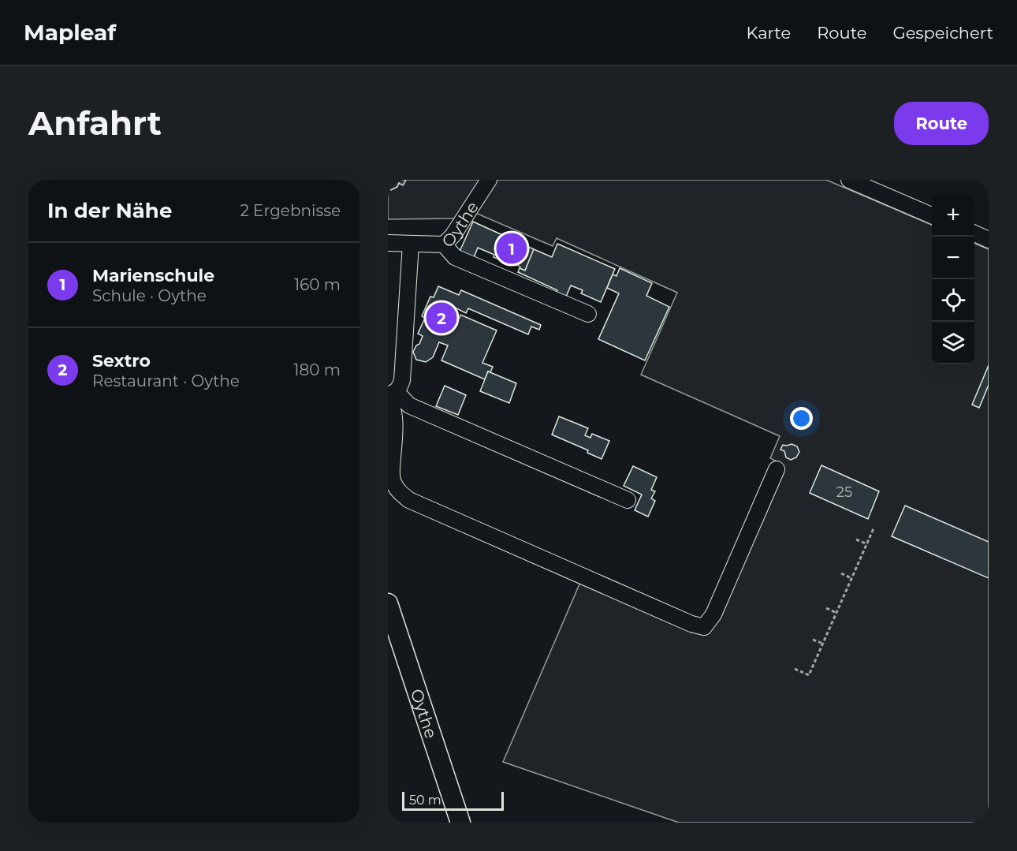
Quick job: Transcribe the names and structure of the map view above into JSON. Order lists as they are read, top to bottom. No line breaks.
{"streets":{"main road":["Oythe"]},"house_numbers":["25"],"scale_bar":"50 m","page":{"header":"Mapleaf","nav":["Karte","Route","Gespeichert"],"buttons":"Route","title":"Anfahrt","heading":["In der Nähe","2 Ergebnisse"],"map_buttons":["+","−"],"pins":["1","2"],"list":[{"mark":"1","name":"Marienschule","note":"Schule · Oythe","value":"160 m"},{"mark":"2","name":"Sextro","note":"Restaurant · Oythe","value":"180 m"}],"scale":"50 m"}}
